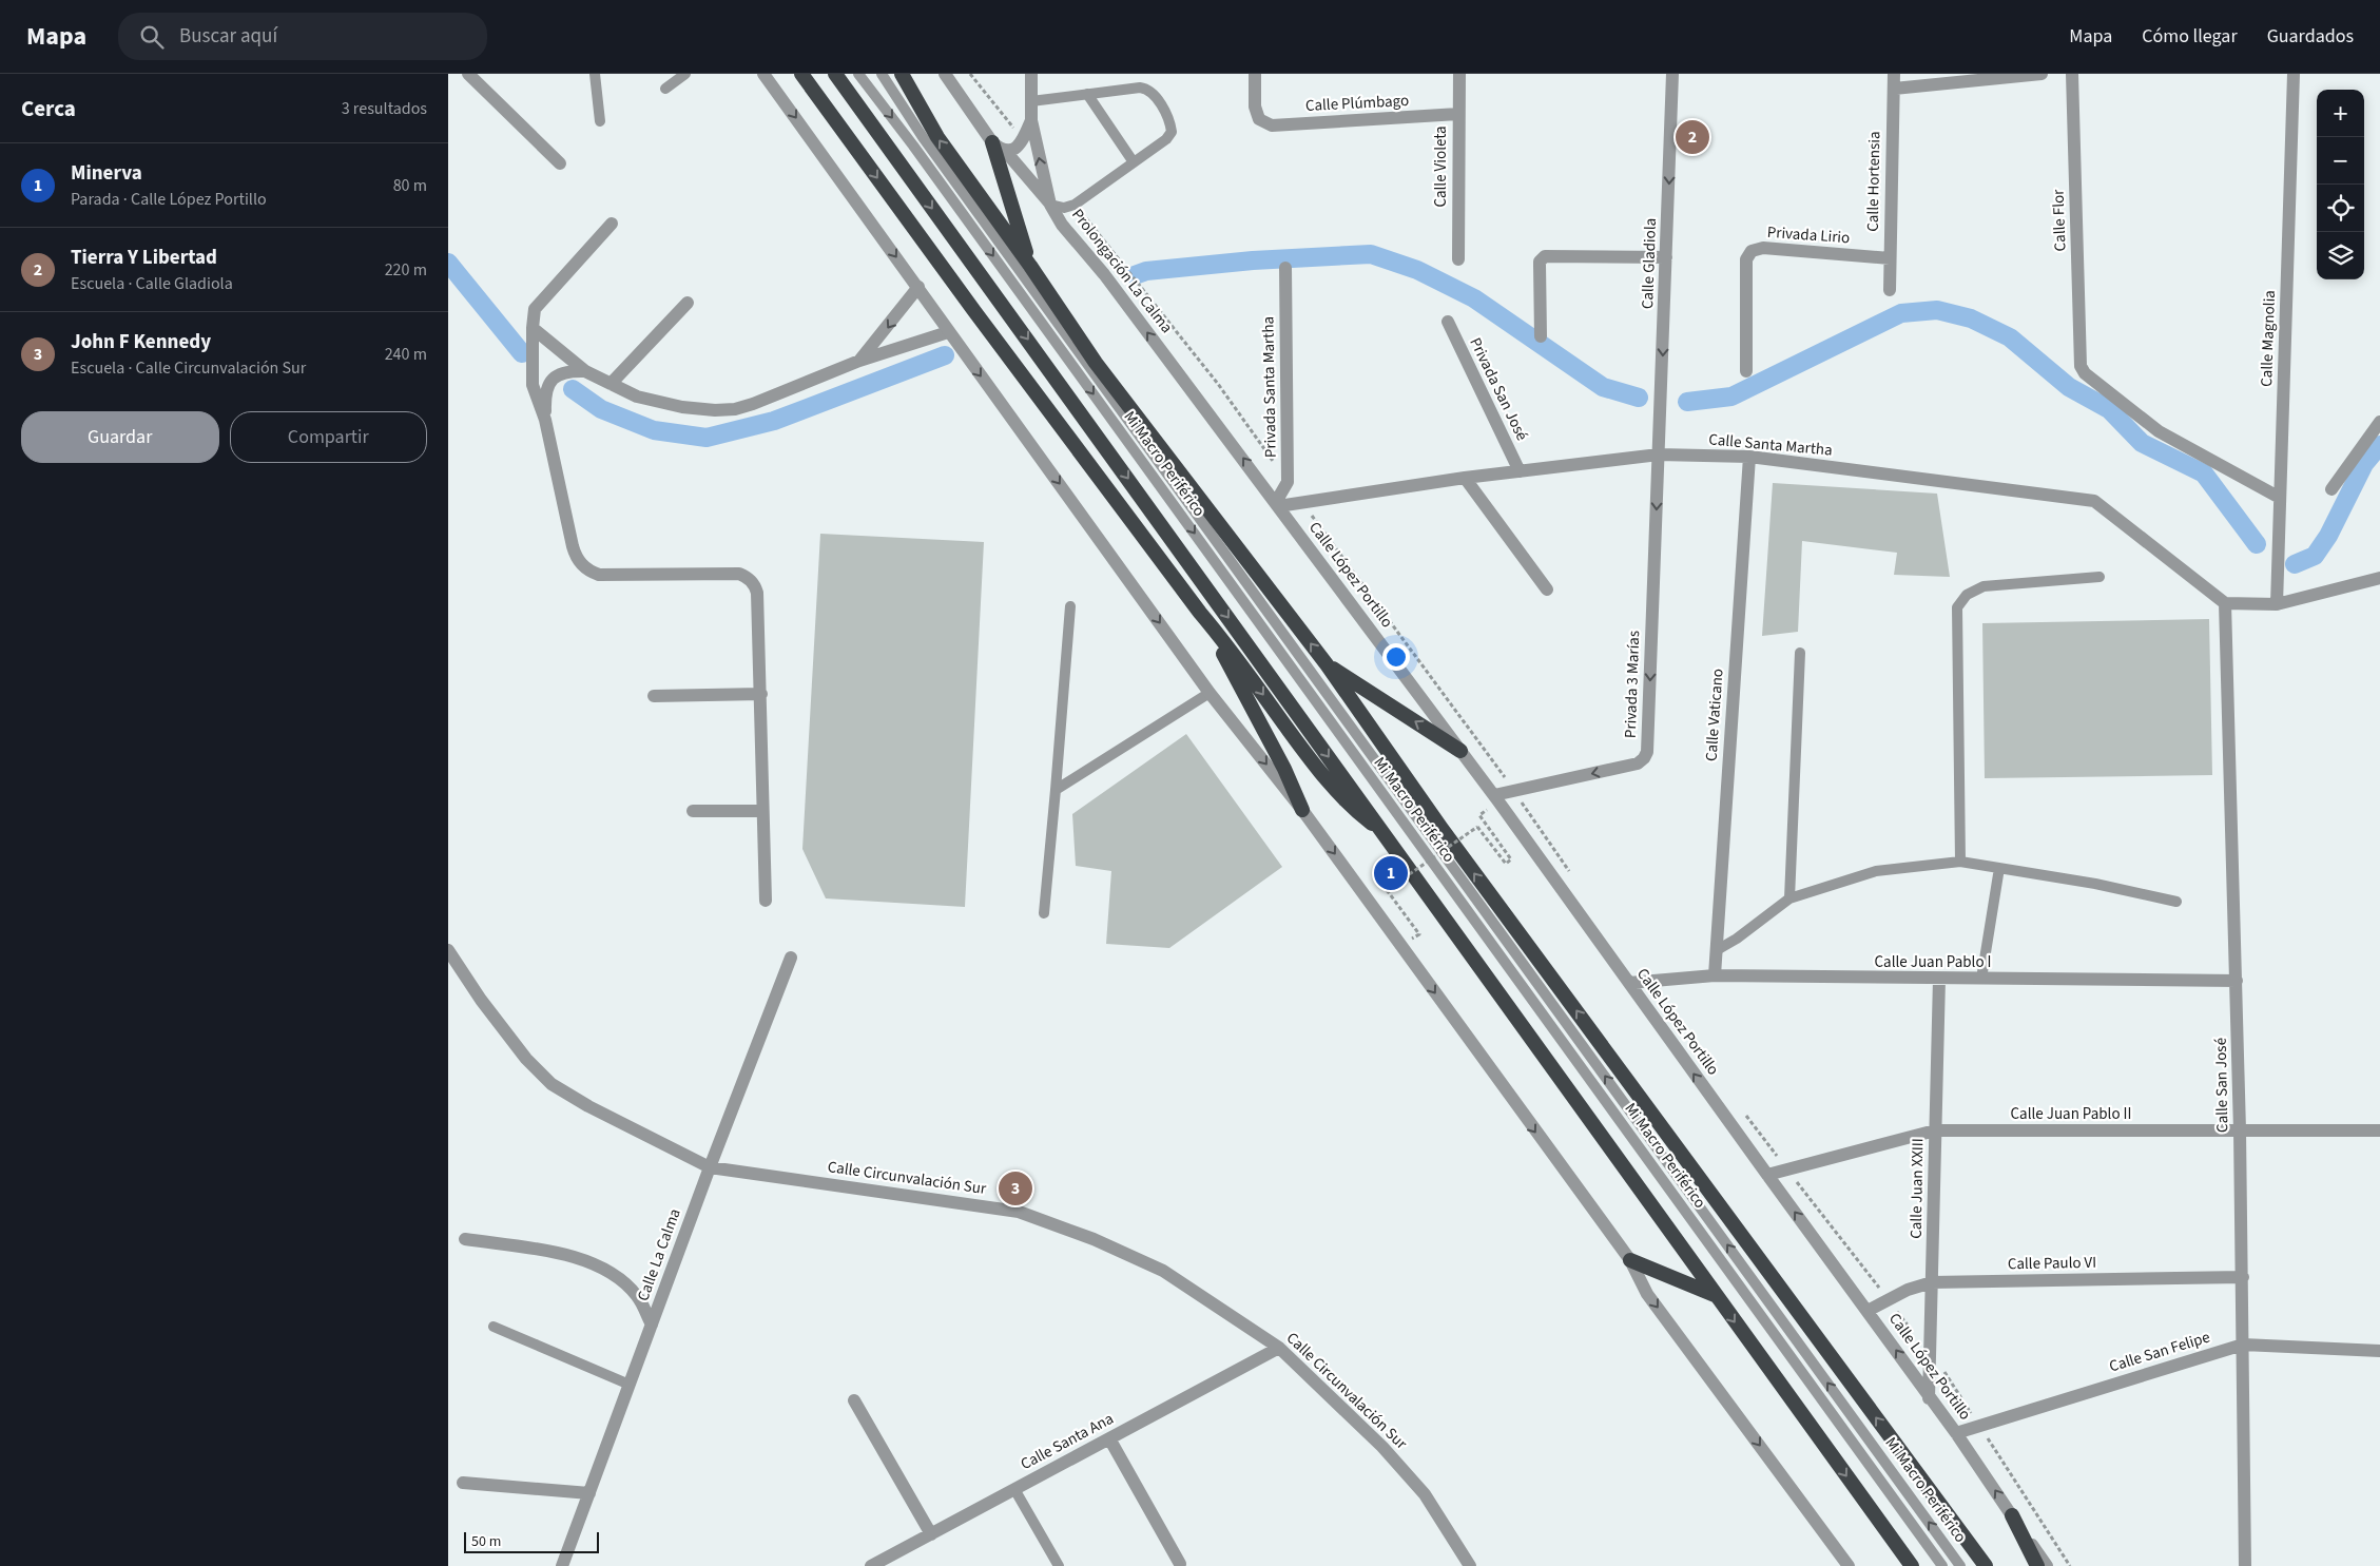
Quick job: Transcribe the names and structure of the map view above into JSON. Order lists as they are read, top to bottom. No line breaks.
{"streets":{"street":["Calle Plúmbago","Calle Violeta","Calle Hortensia","Calle Flor","Privada Lirio","Calle Gladiola","Prolongación La Calma","Calle Magnolia","Privada Santa Martha","Privada San José","Calle Santa Martha","Calle López Portillo","Privada 3 Marías","Calle Vaticano","Calle Juan Pablo I","Calle San José","Calle Juan Pablo II","Calle Circunvalación Sur","Calle Juan XXIII","Calle La Calma","Calle Paulo VI","Calle San Felipe","Calle Santa Ana"],"lane":["Mi Macro Periférico"]},"crossings":[["Calle Plúmbago","Calle Violeta"],["Calle Hortensia","Privada Lirio"],["Calle Flor","Calle Magnolia"],["Calle Gladiola","Calle Santa Martha"],["Calle Gladiola","Privada 3 Marías"],["Prolongación La Calma","Privada Santa Martha"],["Prolongación La Calma","Calle Santa Martha"],["Prolongación La Calma","Calle López Portillo"],["Privada Santa Martha","Calle Santa Martha"],["Privada Santa Martha","Calle López Portillo"],["Privada San José","Calle Santa Martha"],["Calle Santa Martha","Calle López Portillo"],["Calle Santa Martha","Privada 3 Marías"],["Calle Santa Martha","Calle Vaticano"],["Calle Santa Martha","Calle San José"],["Calle López Portillo","Privada 3 Marías"],["Calle López Portillo","Calle Juan Pablo I"],["Calle López Portillo","Calle Juan Pablo II"],["Calle López Portillo","Calle Juan XXIII"],["Calle López Portillo","Calle Paulo VI"],["Calle López Portillo","Calle San Felipe"],["Calle Vaticano","Calle Juan Pablo I"],["Calle Juan Pablo I","Calle San José"],["Calle Juan Pablo I","Calle Juan XXIII"],["Calle San José","Calle Juan Pablo II"],["Calle San José","Calle Paulo VI"],["Calle San José","Calle San Felipe"],["Calle Juan Pablo II","Calle Juan XXIII"],["Calle Circunvalación Sur","Calle La Calma"],["Calle Circunvalación Sur","Calle Santa Ana"],["Calle Juan XXIII","Calle Paulo VI"]],"one_way":["Calle Gladiola","Prolongación La Calma","Calle López Portillo","Privada 3 Marías"],"scale_bar":"50 m","page":{"header":"Mapa","search":"Buscar aquí","nav":["Mapa","Cómo llegar","Guardados"],"heading":["Cerca","3 resultados"],"map_buttons":["+","−"],"pins":["2","1","3"],"list":[{"mark":"1","name":"Minerva","note":"Parada · Calle López Portillo","value":"80 m"},{"mark":"2","name":"Tierra Y Libertad","note":"Escuela · Calle Gladiola","value":"220 m"},{"mark":"3","name":"John F Kennedy","note":"Escuela · Calle Circunvalación Sur","value":"240 m"}],"buttons":["Guardar","Compartir"],"scale":"50 m"}}
